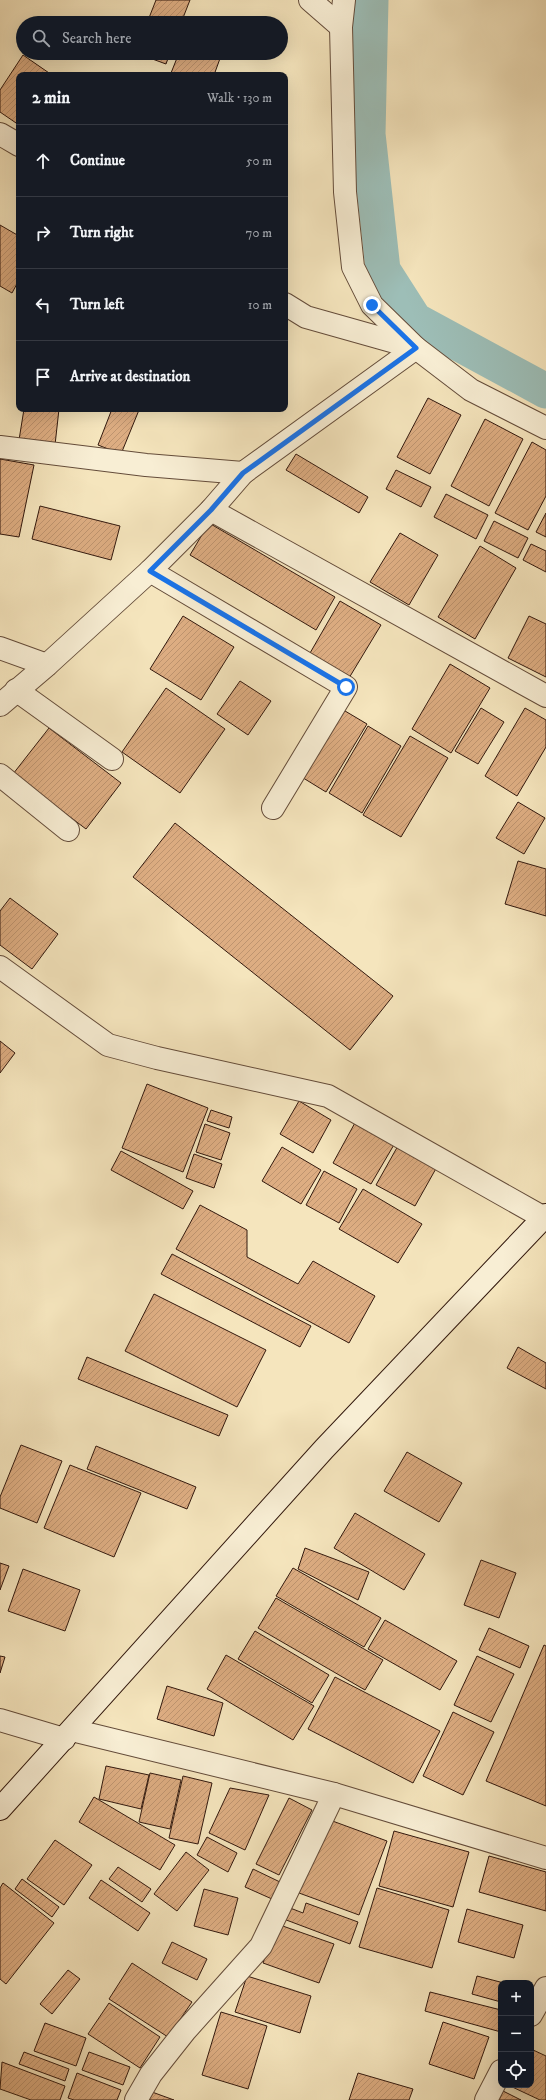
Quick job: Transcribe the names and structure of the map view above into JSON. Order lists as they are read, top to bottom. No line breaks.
{"page":{"search":"Search here","heading":["2 min","Walk · 130 m"],"list":[["Continue","50 m"],["Turn right","70 m"],["Turn left","10 m"],"Arrive at destination"],"map_buttons":["+","−"]}}
